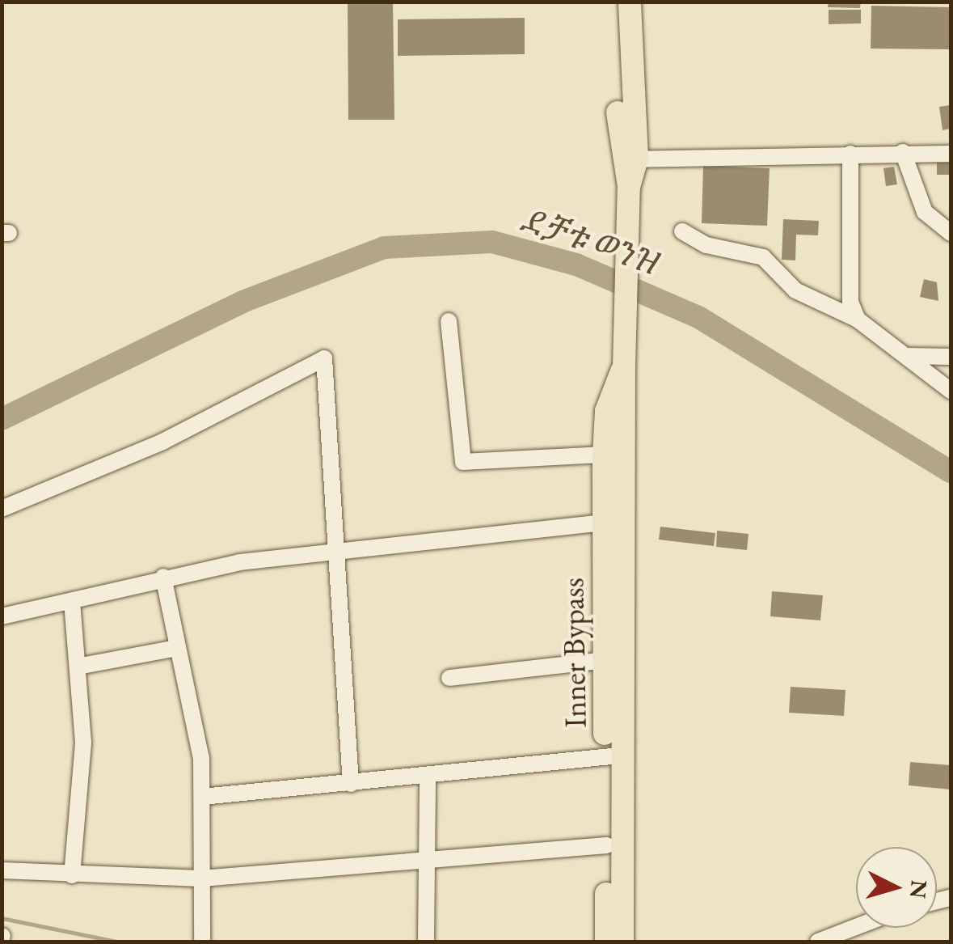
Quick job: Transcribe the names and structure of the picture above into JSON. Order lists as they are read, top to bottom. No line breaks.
{"streets":{"main road":["Inner Bypass"]},"water":["ደቻቱ ወንዝ"],"north":"right"}
